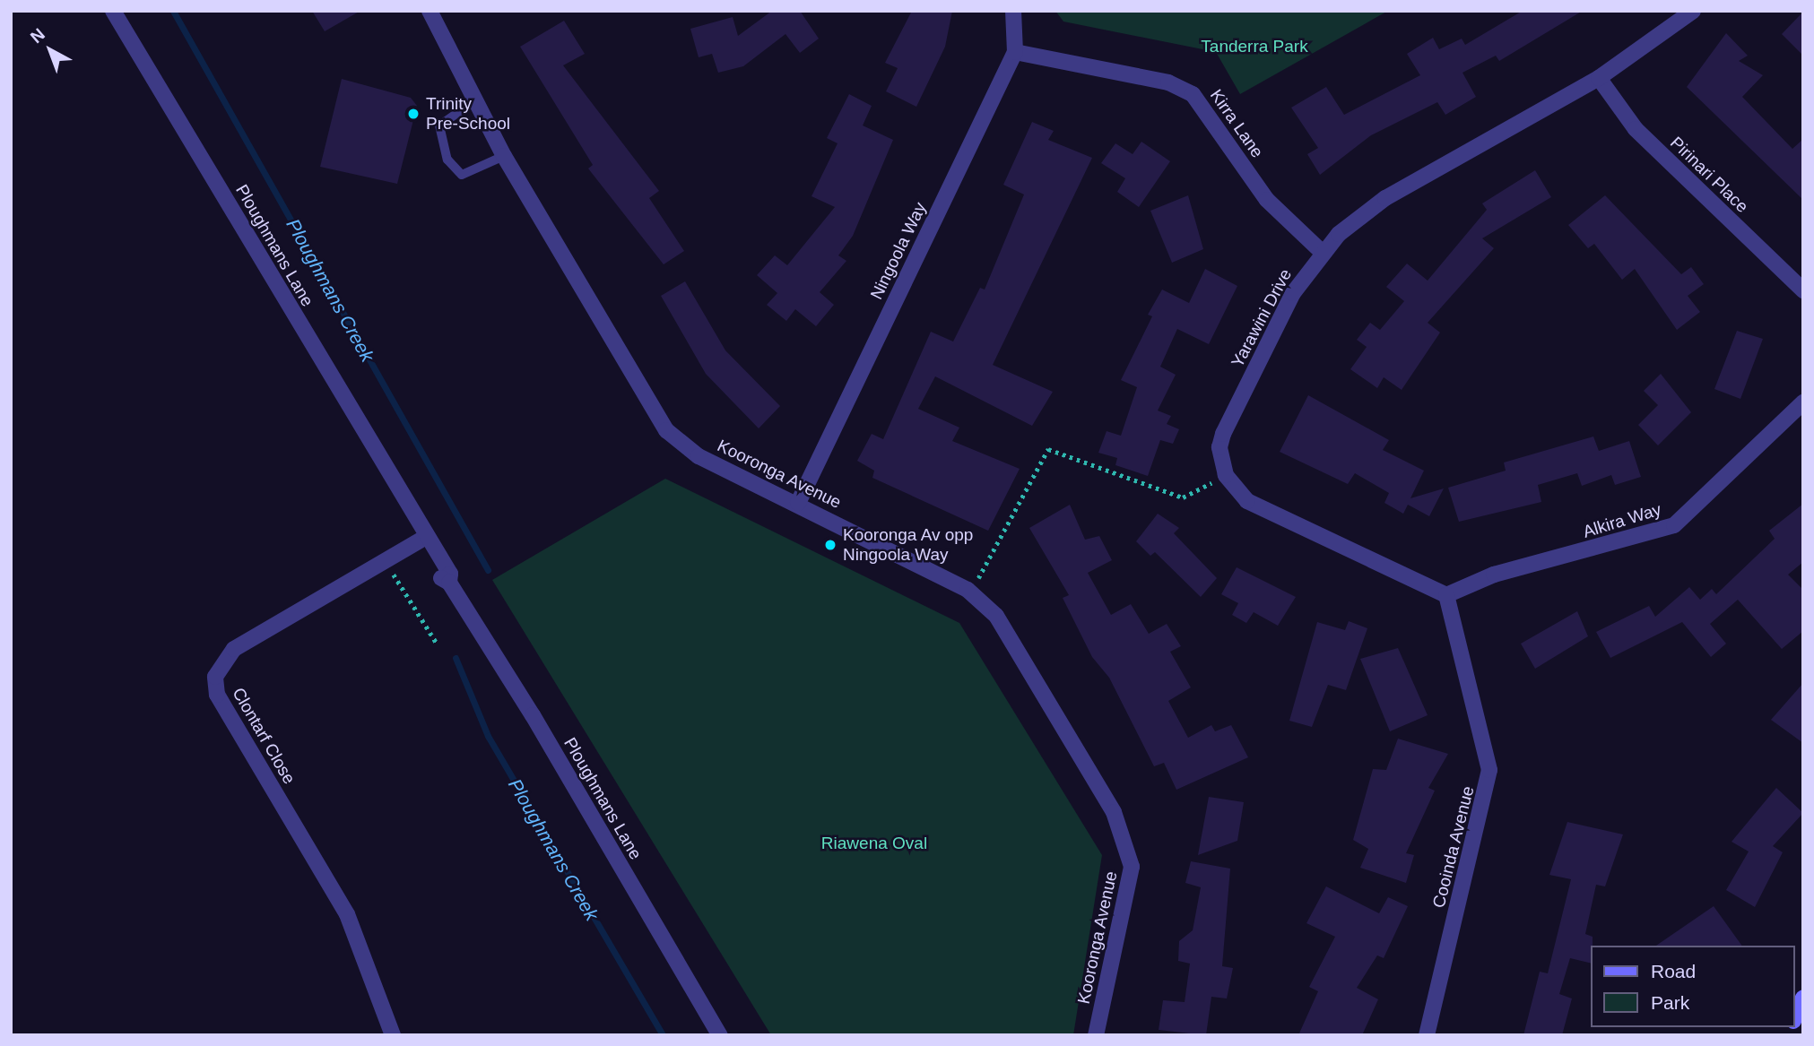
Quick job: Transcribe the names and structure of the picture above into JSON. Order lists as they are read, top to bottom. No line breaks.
{"streets":{"street":["Kirra Lane","Pirinari Place","Ploughmans Lane","Ningoola Way","Yarawini Drive","Kooronga Avenue","Alkira Way","Clontarf Close","Cooinda Avenue"]},"crossings":[["Kirra Lane","Ningoola Way"],["Kirra Lane","Yarawini Drive"],["Pirinari Place","Yarawini Drive"],["Ploughmans Lane","Clontarf Close"],["Ningoola Way","Kooronga Avenue"],["Yarawini Drive","Alkira Way"],["Yarawini Drive","Cooinda Avenue"],["Alkira Way","Cooinda Avenue"]],"water":["Ploughmans Creek"],"parks":["Tanderra Park","Riawena Oval"],"places":["Trinity Pre-School","Kooronga Av opp Ningoola Way"],"legend":["Road","Park"],"north":"top left"}
